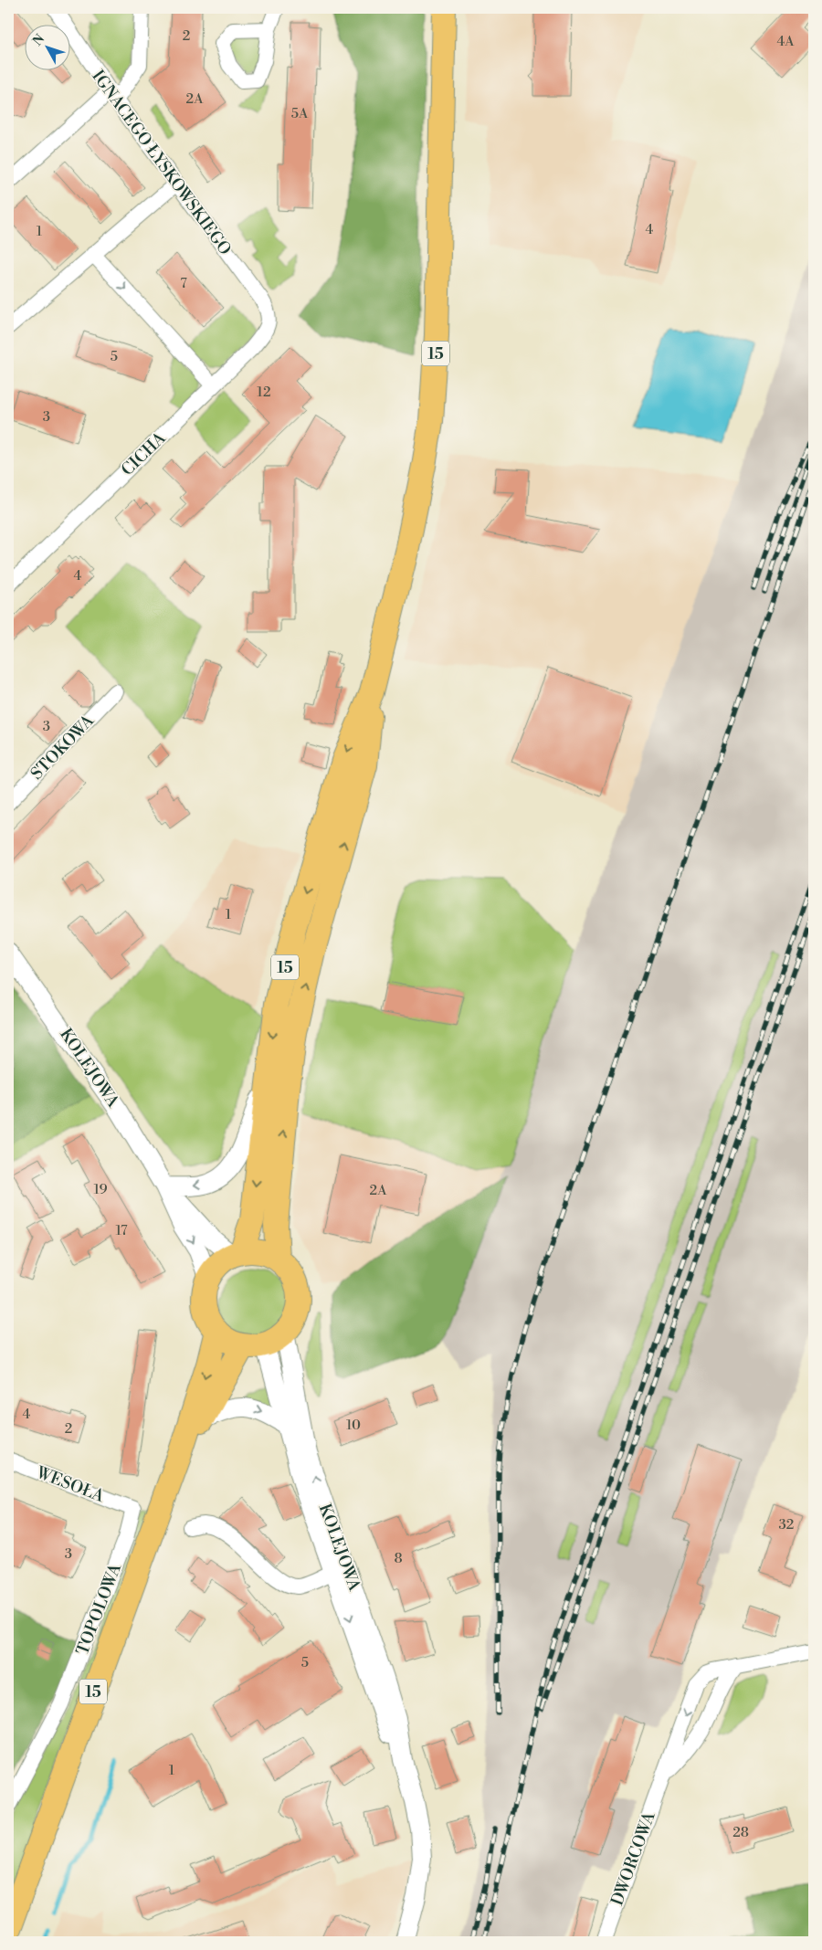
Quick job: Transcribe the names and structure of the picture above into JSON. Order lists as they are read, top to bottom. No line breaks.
{"streets":{"main road":["15"],"street":["IGNACEGO ŁYSKOWSKIEGO","CICHA","STOKOWA","KOLEJOWA","WESOŁA","TOPOLOWA","DWORCOWA"]},"crossings":[["IGNACEGO ŁYSKOWSKIEGO","CICHA"],["15","KOLEJOWA"],["WESOŁA","TOPOLOWA"]],"house_numbers":["2","4A","2A","5A","4","1","7","5","12","3","4","3","1","19","2A","17","4","10","2","32","3","8","5","1","28"],"north":"top left"}
